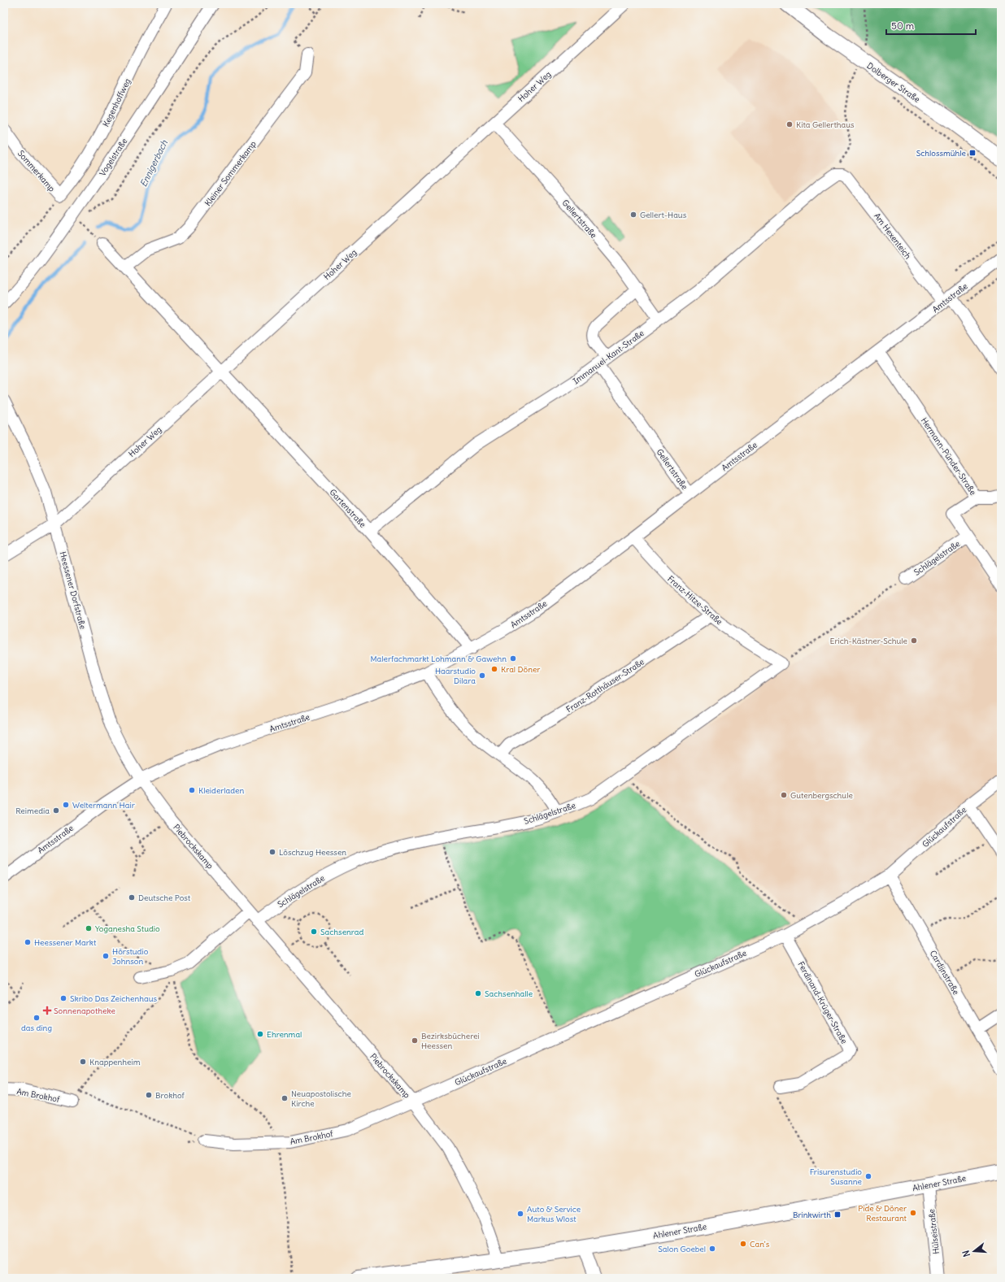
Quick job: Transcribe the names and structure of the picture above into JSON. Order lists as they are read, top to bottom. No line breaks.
{"streets":{"main road":["Dolberger Straße","Ahlener Straße"],"street":["Hoher Weg","Kegenhoffweg","Vogelstraße","Sommerkamp","Kleiner Sommerkamp","Gellertstraße","Am Hexenteich","Amtsstraße","Immanuel-Kant-Straße","Hermann-Pünder-Straße","Gartenstraße","Schlägelstraße","Heessener Dorfstraße","Franz-Hitze-Straße","Franz-Rotthäuser-Straße","Glückaufstraße","Piebrockskamp","Cardijnstraße","Ferdinand-Krüger-Straße","Am Brokhof","Hülseistraße"]},"crossings":[["Hoher Weg","Gellertstraße"],["Hoher Weg","Gartenstraße"],["Hoher Weg","Heessener Dorfstraße"],["Kegenhoffweg","Sommerkamp"],["Gellertstraße","Amtsstraße"],["Gellertstraße","Immanuel-Kant-Straße"],["Am Hexenteich","Amtsstraße"],["Am Hexenteich","Immanuel-Kant-Straße"],["Amtsstraße","Hermann-Pünder-Straße"],["Amtsstraße","Gartenstraße"],["Amtsstraße","Heessener Dorfstraße"],["Amtsstraße","Franz-Hitze-Straße"],["Amtsstraße","Piebrockskamp"],["Immanuel-Kant-Straße","Gartenstraße"],["Hermann-Pünder-Straße","Schlägelstraße"],["Schlägelstraße","Franz-Hitze-Straße"],["Schlägelstraße","Piebrockskamp"],["Heessener Dorfstraße","Piebrockskamp"],["Franz-Hitze-Straße","Franz-Rotthäuser-Straße"],["Glückaufstraße","Piebrockskamp"],["Glückaufstraße","Cardijnstraße"],["Glückaufstraße","Ferdinand-Krüger-Straße"],["Glückaufstraße","Am Brokhof"],["Piebrockskamp","Am Brokhof"],["Piebrockskamp","Ahlener Straße"],["Ahlener Straße","Hülseistraße"]],"water":["Ennigerbach"],"places":{"other":["Kita Gellerthaus","Gellert-Haus","Erich-Kästner-Schule","Malerfachmarkt Lohmann & Gawehn","Kral Döner","Haarstudio Dilara","Kleiderladen","Gutenbergschule","Weltermann Hair","Reimedia","Löschzug Heessen","Deutsche Post","Yoganesha Studio","Sachsenrad","Heessener Markt","Hörstudio Johnson","Sachsenhalle","Skribo Das Zeichenhaus","das ding","Ehrenmal","Bezirksbücherei Heessen","Knappenheim","Brokhof","Neuapostolische Kirche","Frisurenstudio Susanne","Pide & Döner Restaurant","Auto & Service Markus Wlost","Can's","Salon Goebel"],"transit":["Schlossmühle","Brinkwirth"],"health":["Sonnenapotheke"]},"scale_bar":"50 m","north":"left"}
